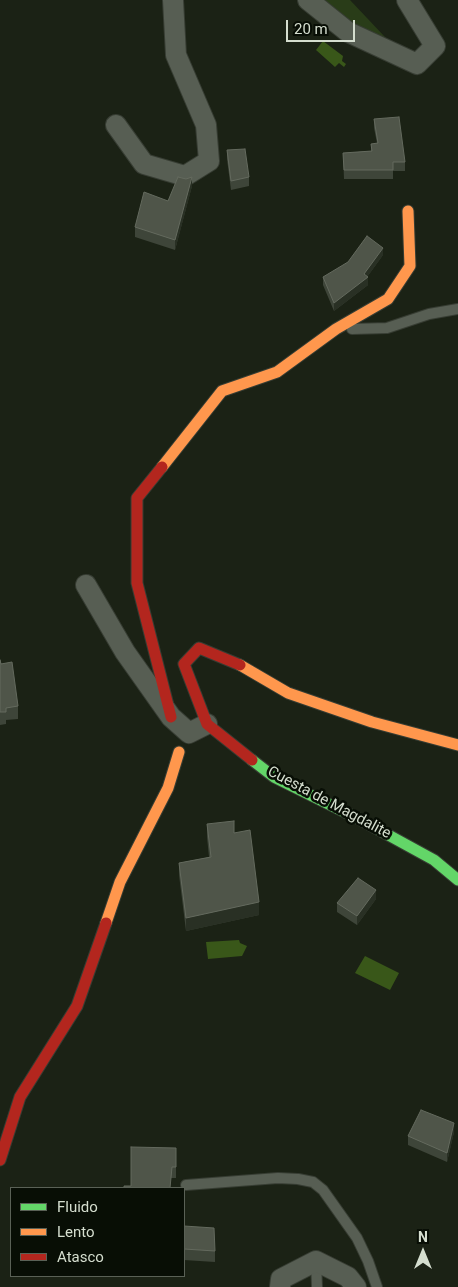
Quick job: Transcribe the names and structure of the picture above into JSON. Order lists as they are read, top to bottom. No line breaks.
{"streets":{"street":["Cuesta de Magdalite"]},"legend":["Fluido","Lento","Atasco"],"scale_bar":"20 m","north":"top"}
